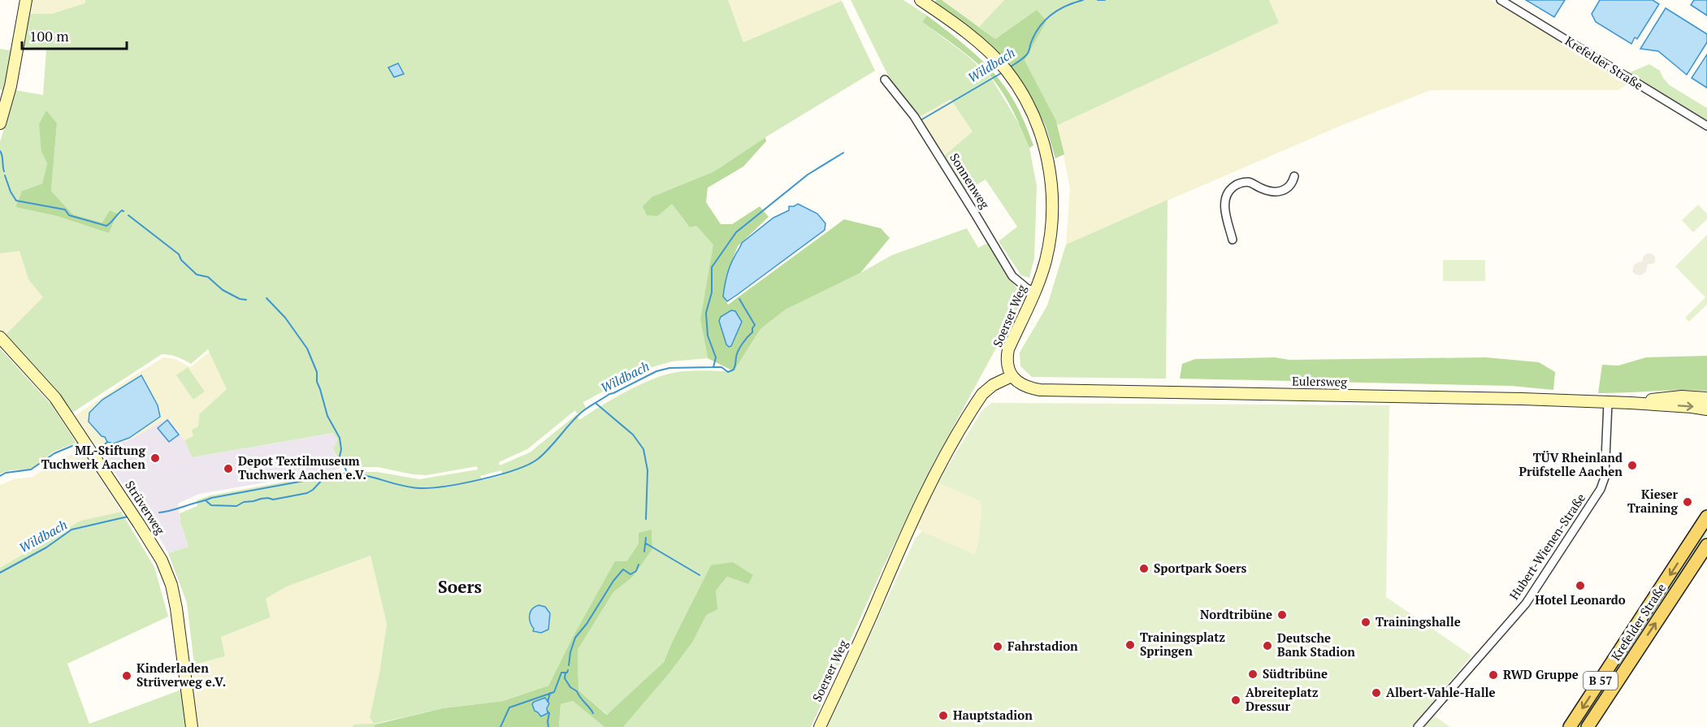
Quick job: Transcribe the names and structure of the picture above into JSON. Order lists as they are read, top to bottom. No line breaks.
{"streets":{"main road":["Krefelder Straße","Soerser Weg","Eulersweg","Strüverweg","B 57"],"street":["Sonnenweg","Hubert-Wienen-Straße"]},"crossings":[["Sonnenweg","Soerser Weg"],["Soerser Weg","Eulersweg"],["Eulersweg","Hubert-Wienen-Straße"]],"districts":["Soers"],"water":["Wildbach"],"places":["ML-Stiftung Tuchwerk Aachen","TÜV Rheinland Prüfstelle Aachen","Depot Textilmuseum Tuchwerk Aachen e.V.","Kieser Training","Sportpark Soers","Hotel Leonardo","Nordtribüne","Trainingshalle","Trainingsplatz Springen","Deutsche Bank Stadion","Fahrstadion","Südtribüne","RWD Gruppe","Kinderladen Strüverweg e.V.","Albert-Vahle-Halle","Abreiteplatz Dressur","Hauptstadion"],"scale_bar":"100 m"}
